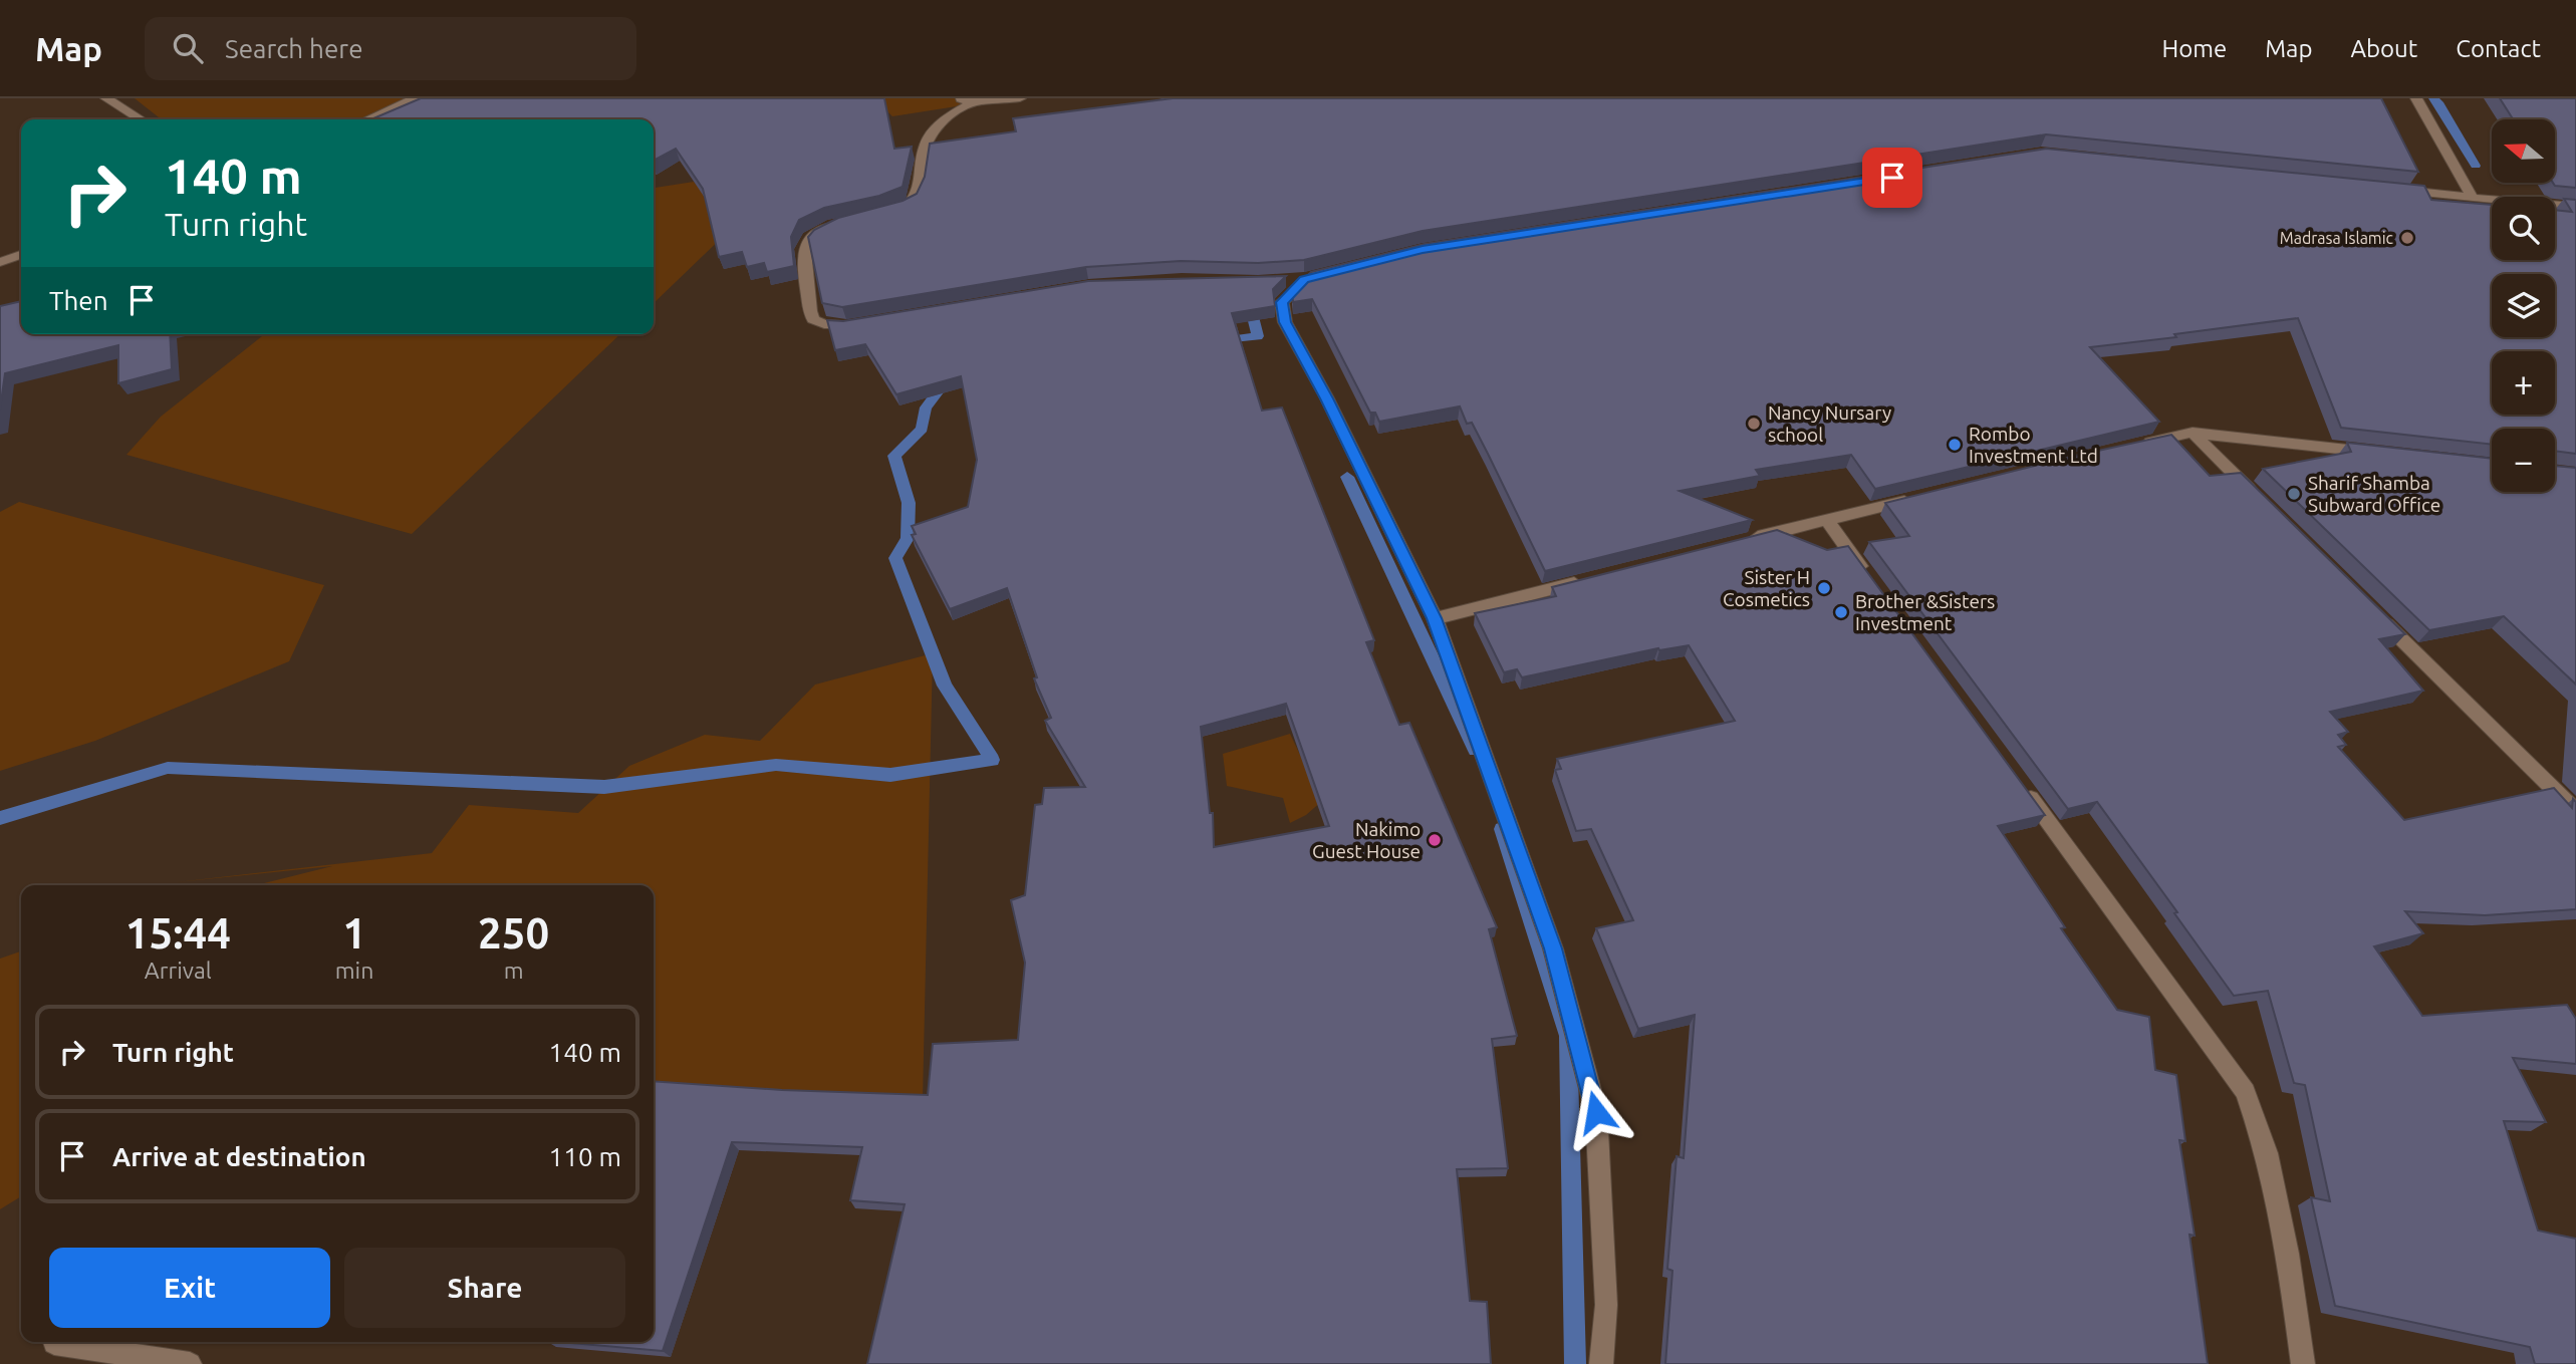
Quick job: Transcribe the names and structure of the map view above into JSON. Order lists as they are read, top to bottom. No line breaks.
{"places":["Madrasa Islamic","Nancy Nursary school","Rombo Investment Ltd","Sharif Shamba Subward Office","Sister H Cosmetics","Brother &Sisters Investment","Nakimo Guest House"],"north":"left","page":{"header":"Map","search":"Search here","nav":["Home","Map","About","Contact"],"map_buttons":["+","−"],"turn":["140 m","Turn right"],"then":"Then","eta":["15:44","Arrival","1","min","250","m"],"list":[{"name":"Turn right","value":"140 m"},{"name":"Arrive at destination","value":"110 m"}],"buttons":["Exit","Share"]}}
